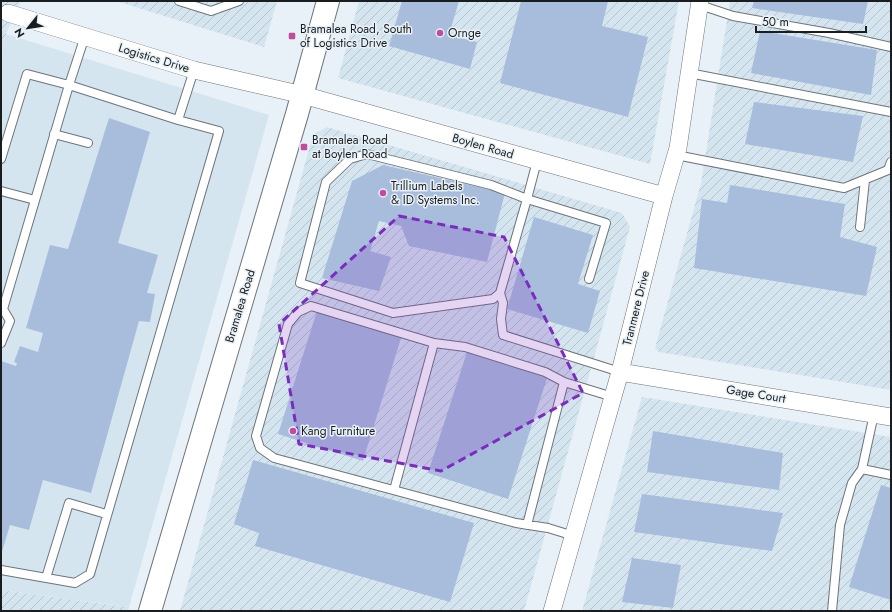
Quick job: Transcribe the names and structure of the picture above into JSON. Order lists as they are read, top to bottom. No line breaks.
{"streets":{"main road":["Bramalea Road"],"street":["Logistics Drive","Boylen Road","Tranmere Drive","Gage Court"]},"crossings":[["Logistics Drive","Boylen Road"],["Logistics Drive","Bramalea Road"],["Boylen Road","Bramalea Road"],["Boylen Road","Tranmere Drive"],["Tranmere Drive","Gage Court"]],"places":{"other":["Ornge","Trillium Labels & ID Systems Inc.","Kang Furniture"],"transit":["Bramalea Road, South of Logistics Drive","Bramalea Road at Boylen Road"]},"scale_bar":"50 m","north":"bottom left"}
